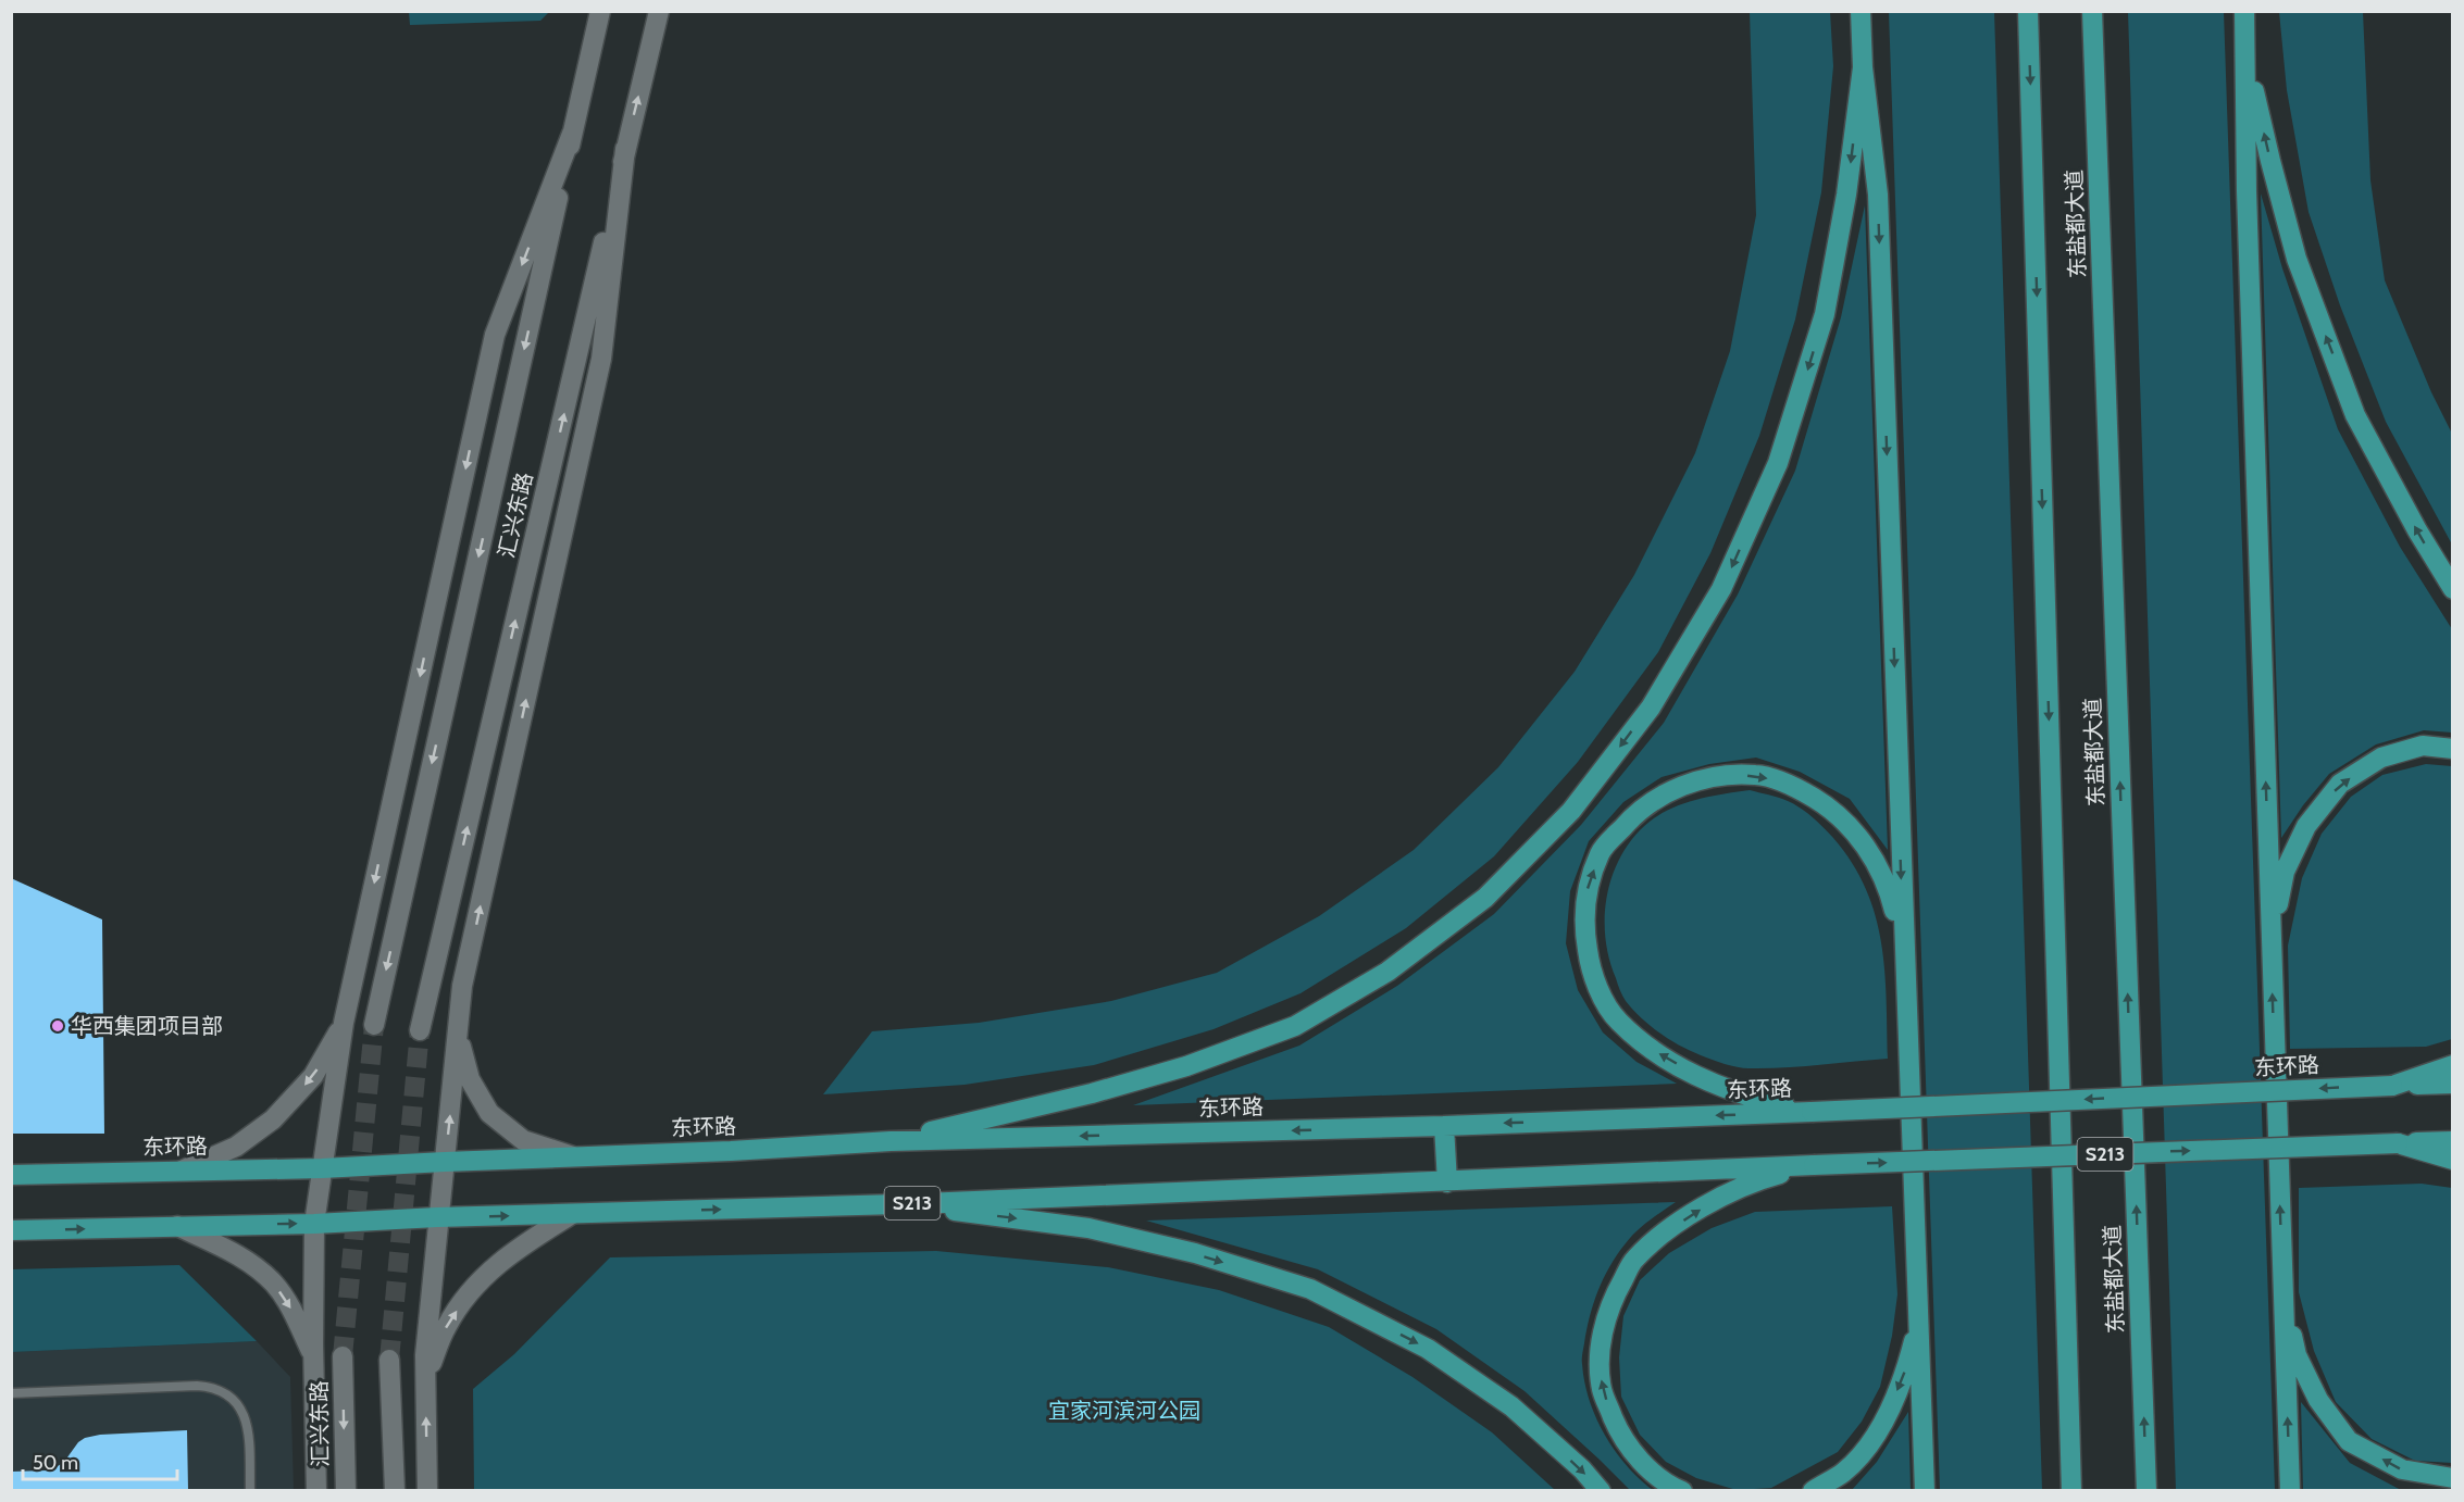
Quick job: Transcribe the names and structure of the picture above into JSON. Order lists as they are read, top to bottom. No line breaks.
{"streets":{"highway":["东盐都大道","东环路","S213"],"main road":["汇兴东路"]},"parks":["宜家河滨河公园"],"places":["华西集团项目部"],"scale_bar":"50 m"}
